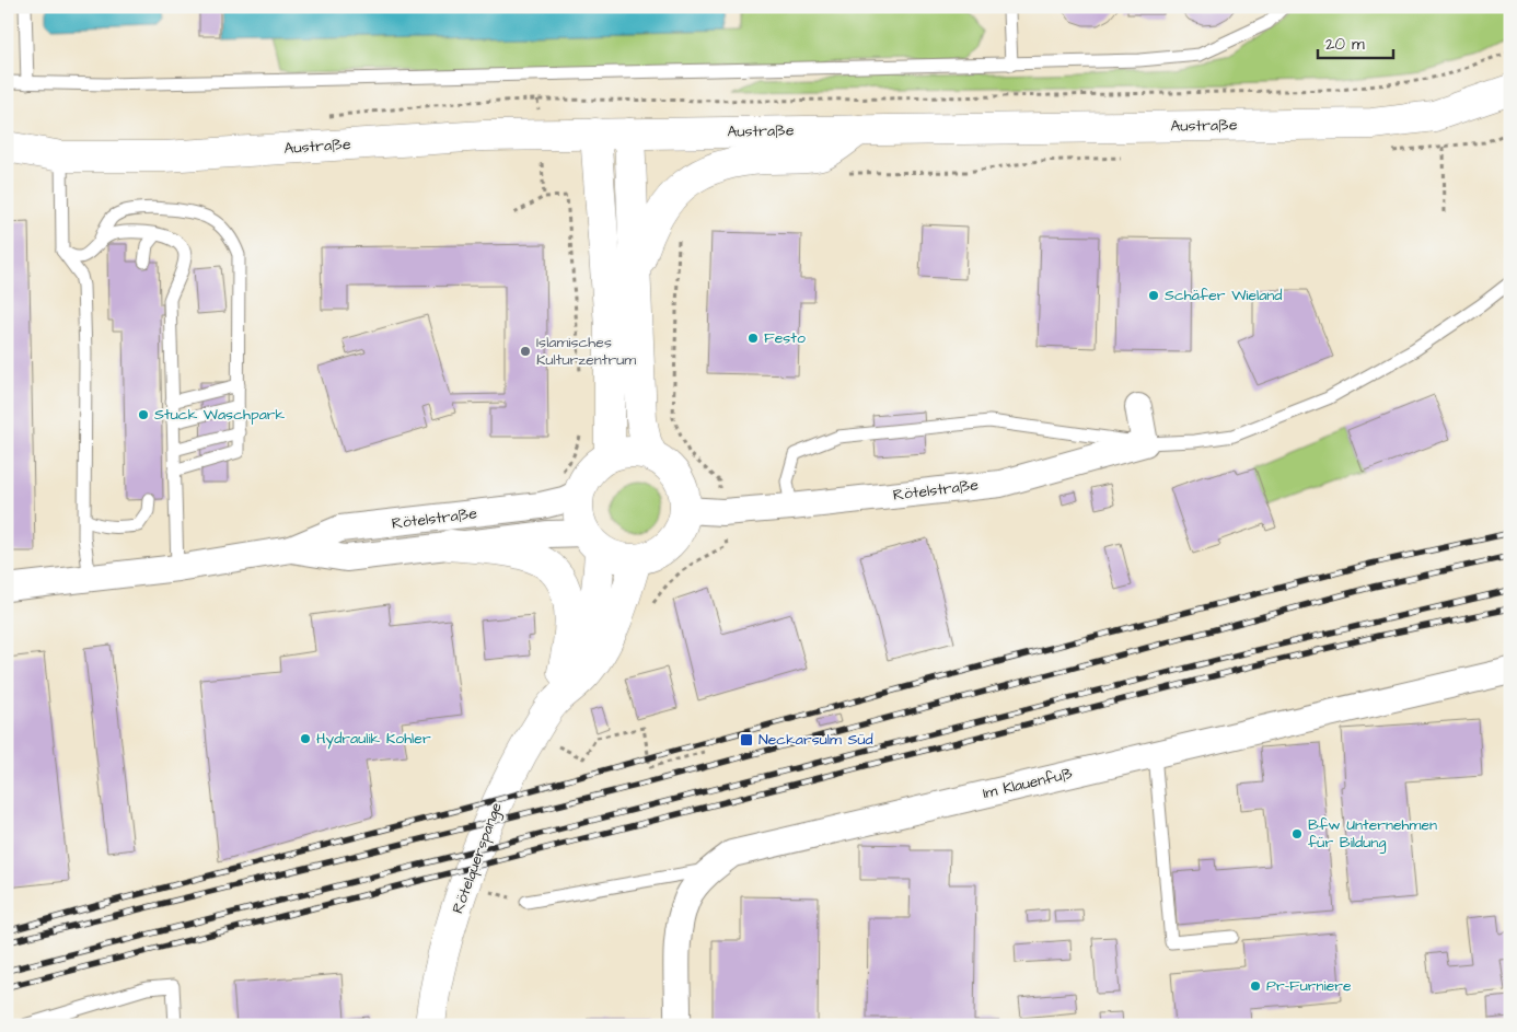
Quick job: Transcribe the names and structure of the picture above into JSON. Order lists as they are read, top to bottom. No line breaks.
{"streets":{"main road":["Austraße","Rötelquerspange"],"street":["Rötelstraße","Im Klauenfuß"]},"crossings":[["Rötelstraße","Rötelquerspange"]],"places":{"other":["Schäfer Wieland","Festo","Islamisches Kulturzentrum","Stuck Waschpark","Hydraulik Kohler","Bfw Unternehmen für Bildung","Pr-Furniere"],"transit":["Neckarsulm Süd"]},"scale_bar":"20 m"}
